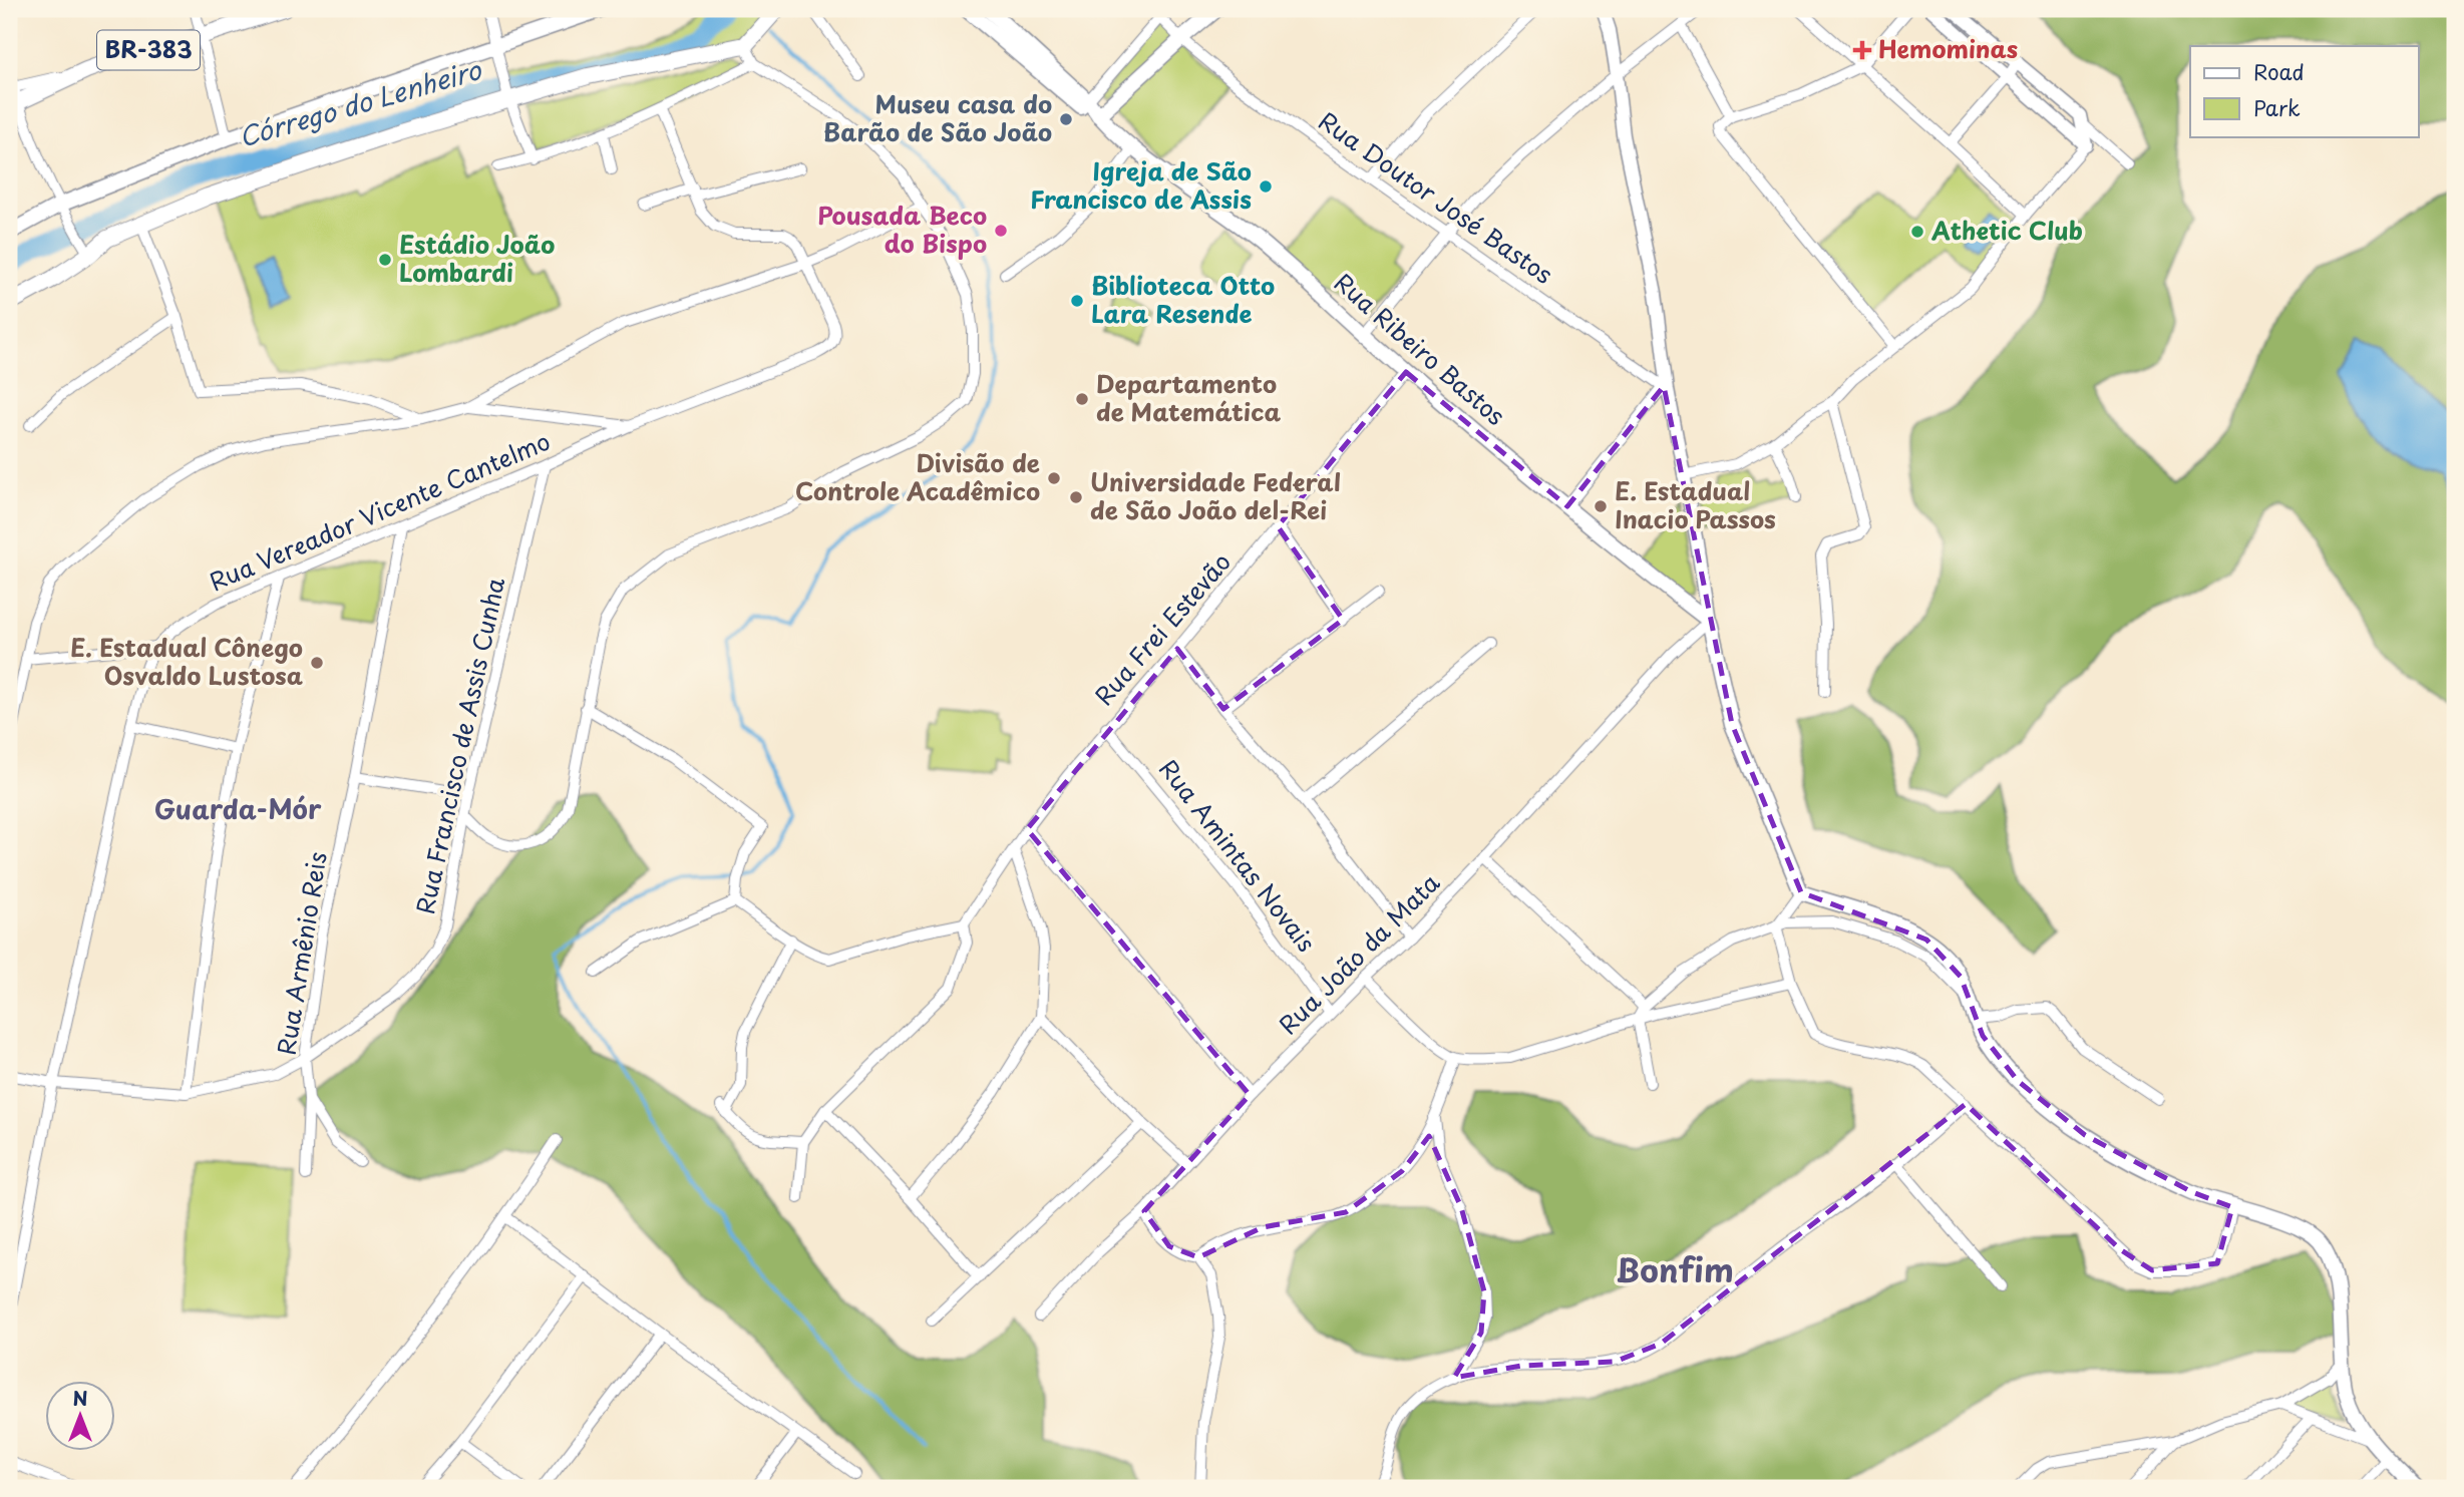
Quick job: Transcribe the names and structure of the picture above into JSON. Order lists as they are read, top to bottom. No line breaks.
{"streets":{"highway":["BR-383"],"main road":["Rua Ribeiro Bastos"],"street":["Rua Doutor José Bastos","Rua Vereador Vicente Cantelmo","Rua Frei Estevão","Rua Francisco de Assis Cunha","Rua Amintas Novais","Rua Armênio Reis","Rua João da Mata"]},"crossings":[["Rua Ribeiro Bastos","Rua Frei Estevão"],["Rua Ribeiro Bastos","Rua João da Mata"],["Rua Vereador Vicente Cantelmo","Rua Francisco de Assis Cunha"],["Rua Vereador Vicente Cantelmo","Rua Armênio Reis"],["Rua Frei Estevão","Rua Amintas Novais"],["Rua Francisco de Assis Cunha","Rua Armênio Reis"],["Rua Amintas Novais","Rua João da Mata"]],"districts":["Guarda-Mór","Bonfim"],"water":["Córrego do Lenheiro"],"places":{"health":["Hemominas"],"other":["Museu casa do Barão de São João","Igreja de São Francisco de Assis","Pousada Beco do Bispo","Athetic Club","Estádio João Lombardi","Biblioteca Otto Lara Resende","Departamento de Matemática","Divisão de Controle Acadêmico","Universidade Federal de São João del-Rei","E. Estadual Inacio Passos","E. Estadual Cônego Osvaldo Lustosa"]},"legend":["Road","Park"],"north":"top"}
